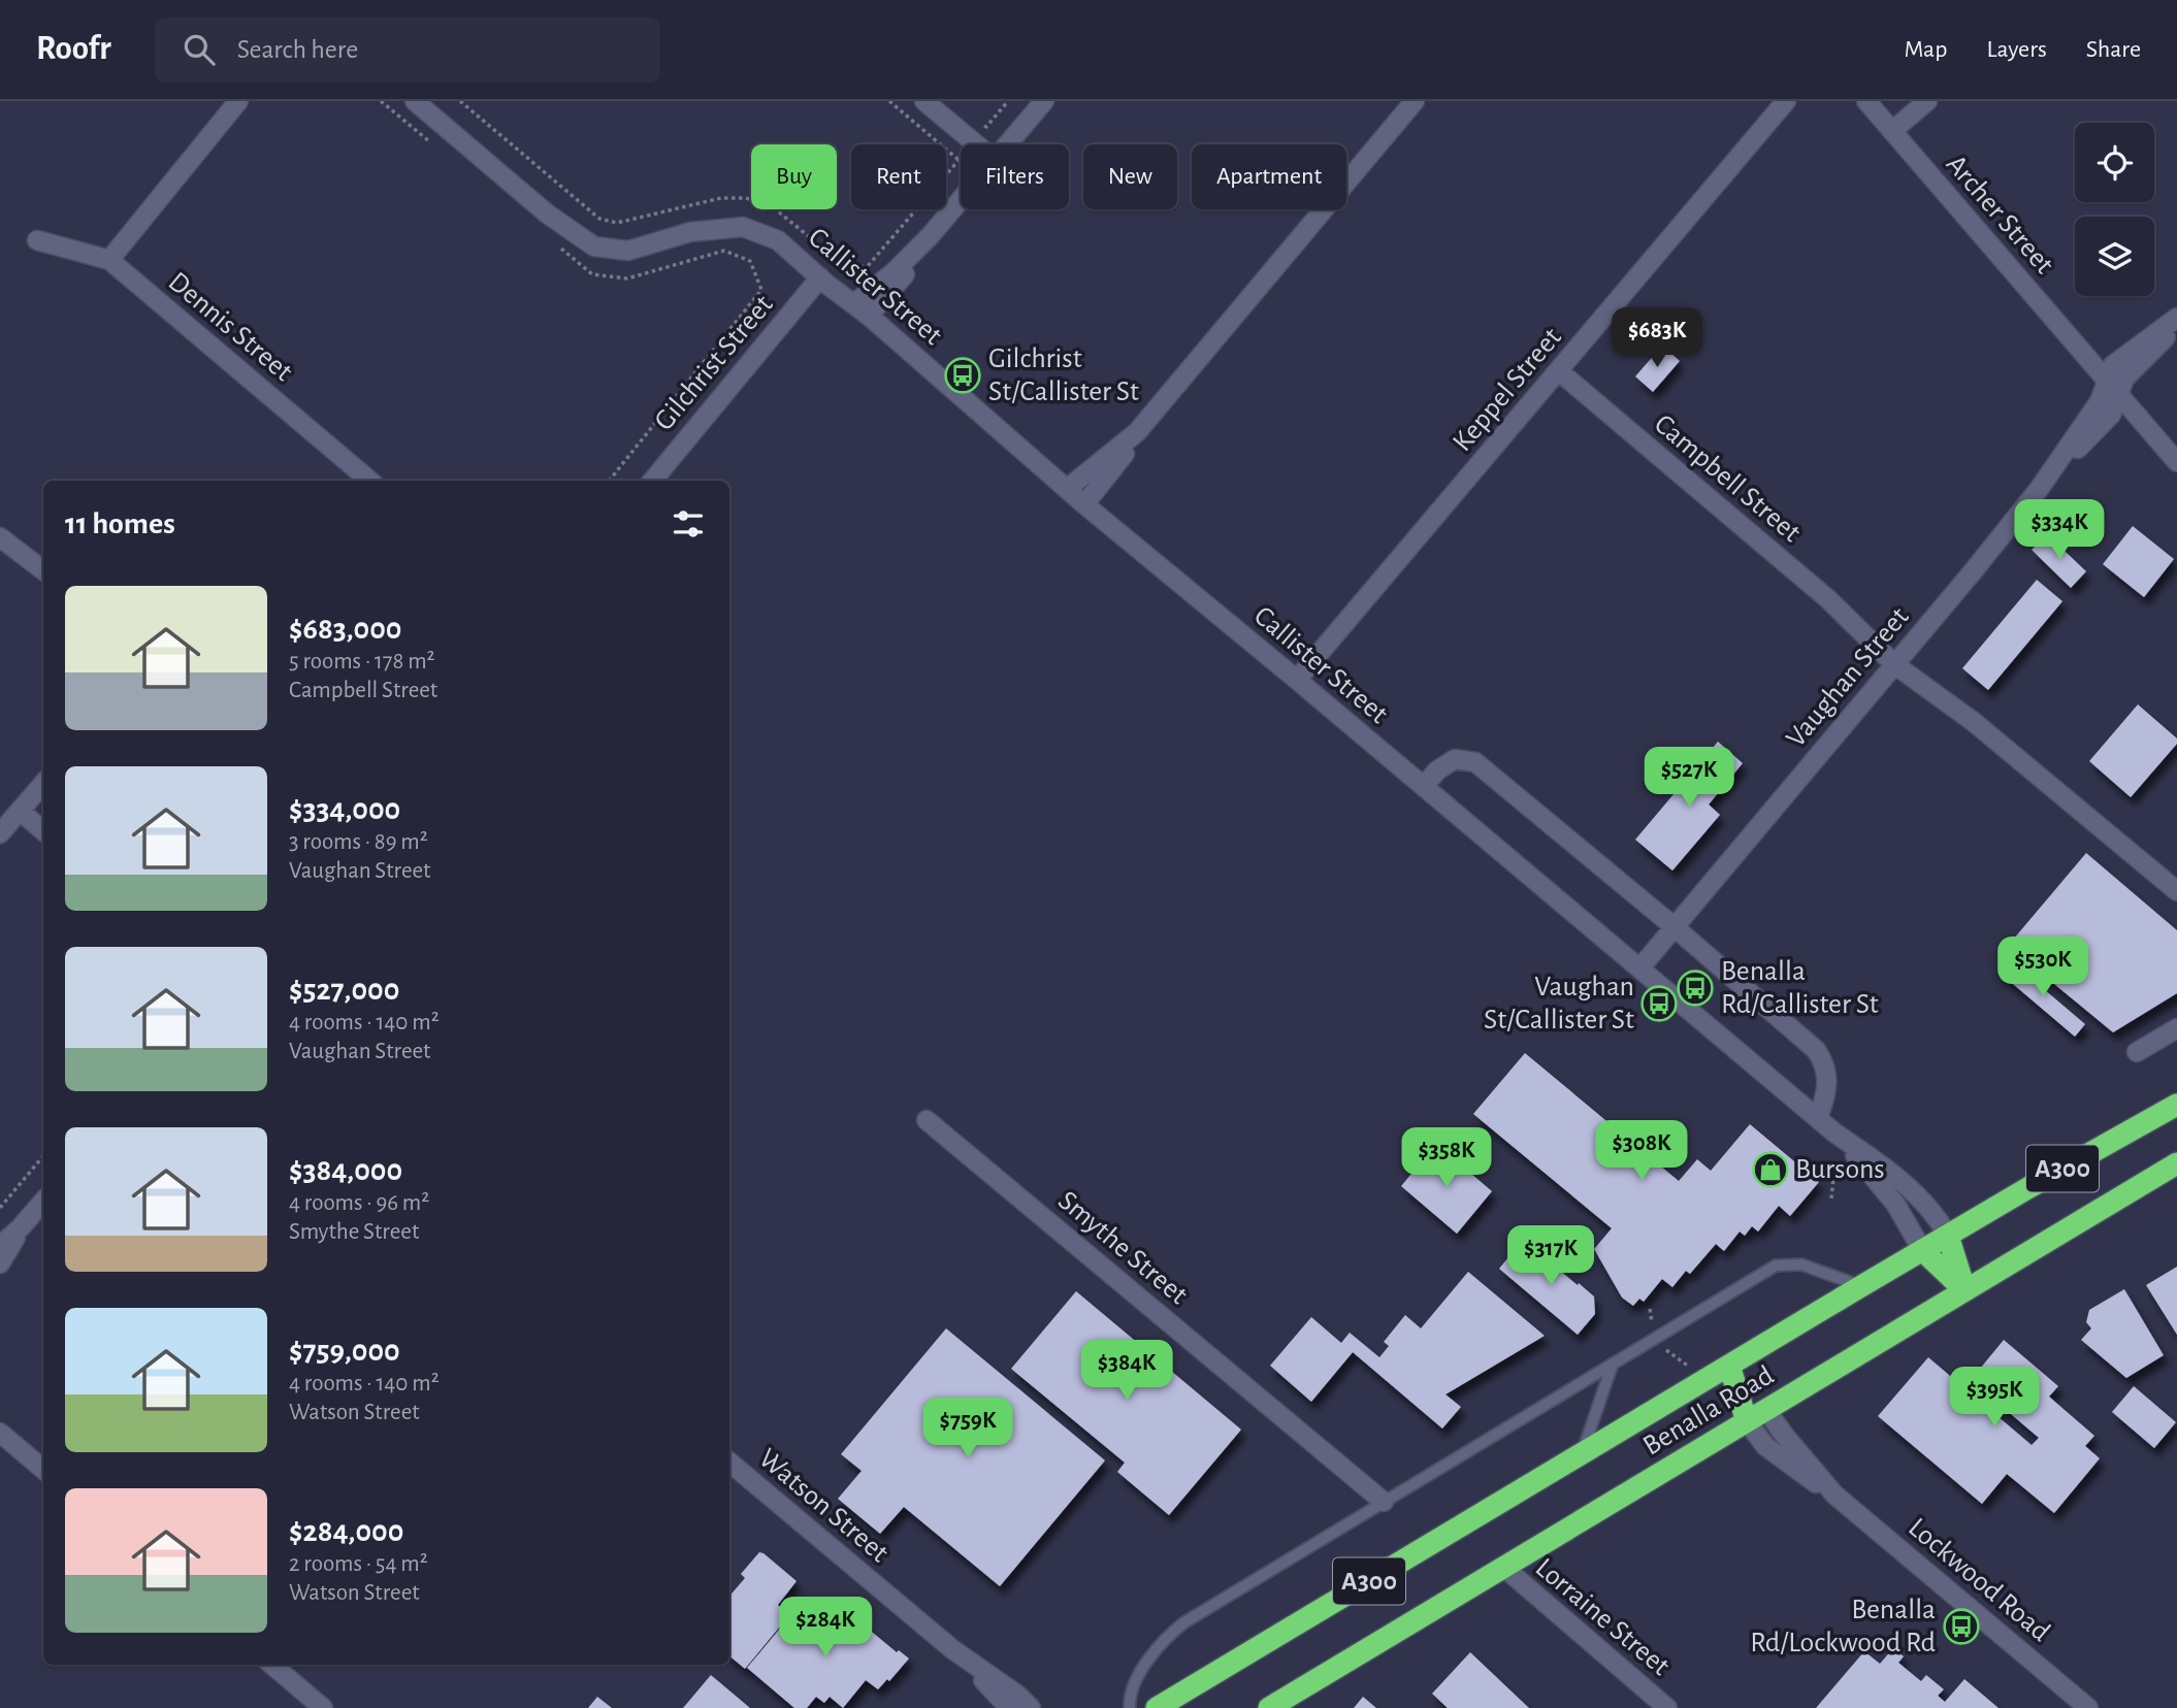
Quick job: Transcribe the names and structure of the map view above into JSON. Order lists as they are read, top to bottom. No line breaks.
{"streets":{"highway":["A300","Benalla Road"],"street":["Archer Street","Callister Street","Dennis Street","Gilchrist Street","Keppel Street","Campbell Street","Vaughan Street","Smythe Street","Watson Street","Lockwood Road","Lorraine Street"]},"crossings":[["Archer Street","Vaughan Street"],["Callister Street","Gilchrist Street"],["Callister Street","Keppel Street"],["Callister Street","Vaughan Street"],["Callister Street","Benalla Road"],["Keppel Street","Campbell Street"],["Campbell Street","Vaughan Street"],["Benalla Road","Lockwood Road"],["Benalla Road","Lorraine Street"]],"places":{"bus stop":["Gilchrist St/Callister St","Benalla Rd/Callister St","Vaughan St/Callister St","Benalla Rd/Lockwood Rd"],"shop":["Bursons"]},"page":{"header":"Roofr","search":"Search here","nav":["Map","Layers","Share"],"chip":["Buy","Rent","Filters","New","Apartment"],"price":["$683K","$334K","$527K","$530K","$308K","$358K","$317K","$384K","$395K","$759K","$284K"],"heading":"11 homes","list":[{"name":"$683,000","note":"5 rooms · 178 m² · Campbell Street"},{"name":"$334,000","note":"3 rooms · 89 m² · Vaughan Street"},{"name":"$527,000","note":"4 rooms · 140 m² · Vaughan Street"},{"name":"$384,000","note":"4 rooms · 96 m² · Smythe Street"},{"name":"$759,000","note":"4 rooms · 140 m² · Watson Street"},{"name":"$284,000","note":"2 rooms · 54 m² · Watson Street"}]}}
